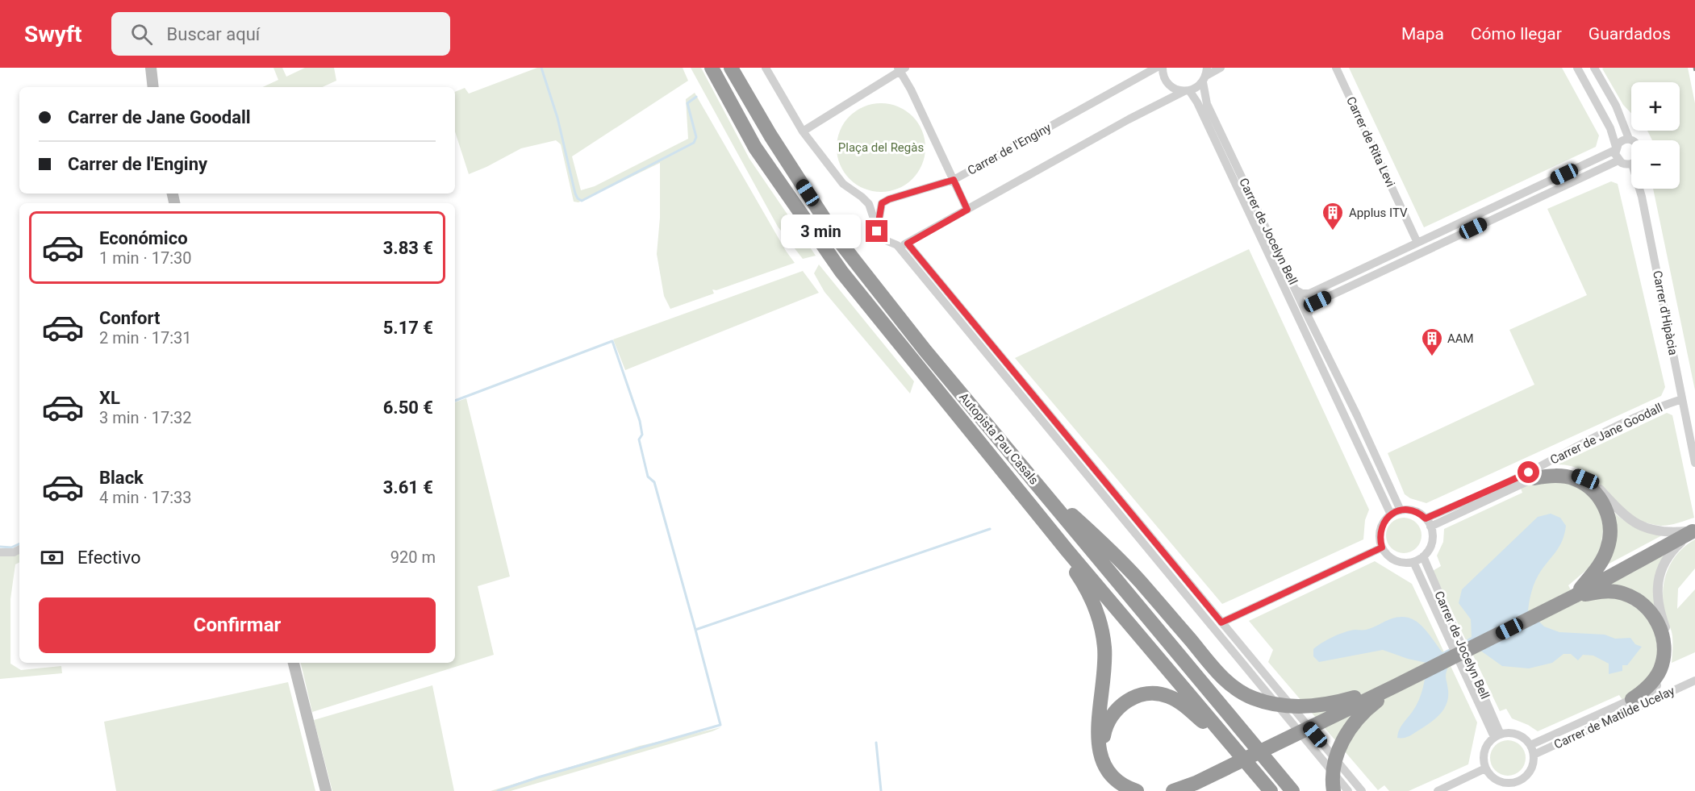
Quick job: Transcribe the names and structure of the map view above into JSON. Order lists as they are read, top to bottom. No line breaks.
{"streets":{"highway":["Autopista Pau Casals"],"street":["Carrer de Rita Levi","Carrer de l'Enginy","Carrer de Jocelyn Bell","Carrer d'Hipàcia","Carrer de Jane Goodall","Carrer de Matilde Ucelay"]},"crossings":[["Carrer de Jocelyn Bell","Carrer de Jane Goodall"],["Carrer de Jocelyn Bell","Carrer de Matilde Ucelay"],["Carrer d'Hipàcia","Carrer de Jane Goodall"]],"parks":["Plaça del Regàs"],"places":{"building":["Applus ITV","AAM"]},"page":{"header":"Swyft","search":"Buscar aquí","nav":["Mapa","Cómo llegar","Guardados"],"map_buttons":["+","−"],"banner":["Carrer de Jane Goodall","Carrer de l'Enginy"],"list":[{"name":"Económico","note":"1 min · 17:30","value":"3.83 €"},{"name":"Confort","note":"2 min · 17:31","value":"5.17 €"},{"name":"XL","note":"3 min · 17:32","value":"6.50 €"},{"name":"Black","note":"4 min · 17:33","value":"3.61 €"}],"bubble":"3 min","pay":["Efectivo","920 m"],"buttons":"Confirmar"}}
